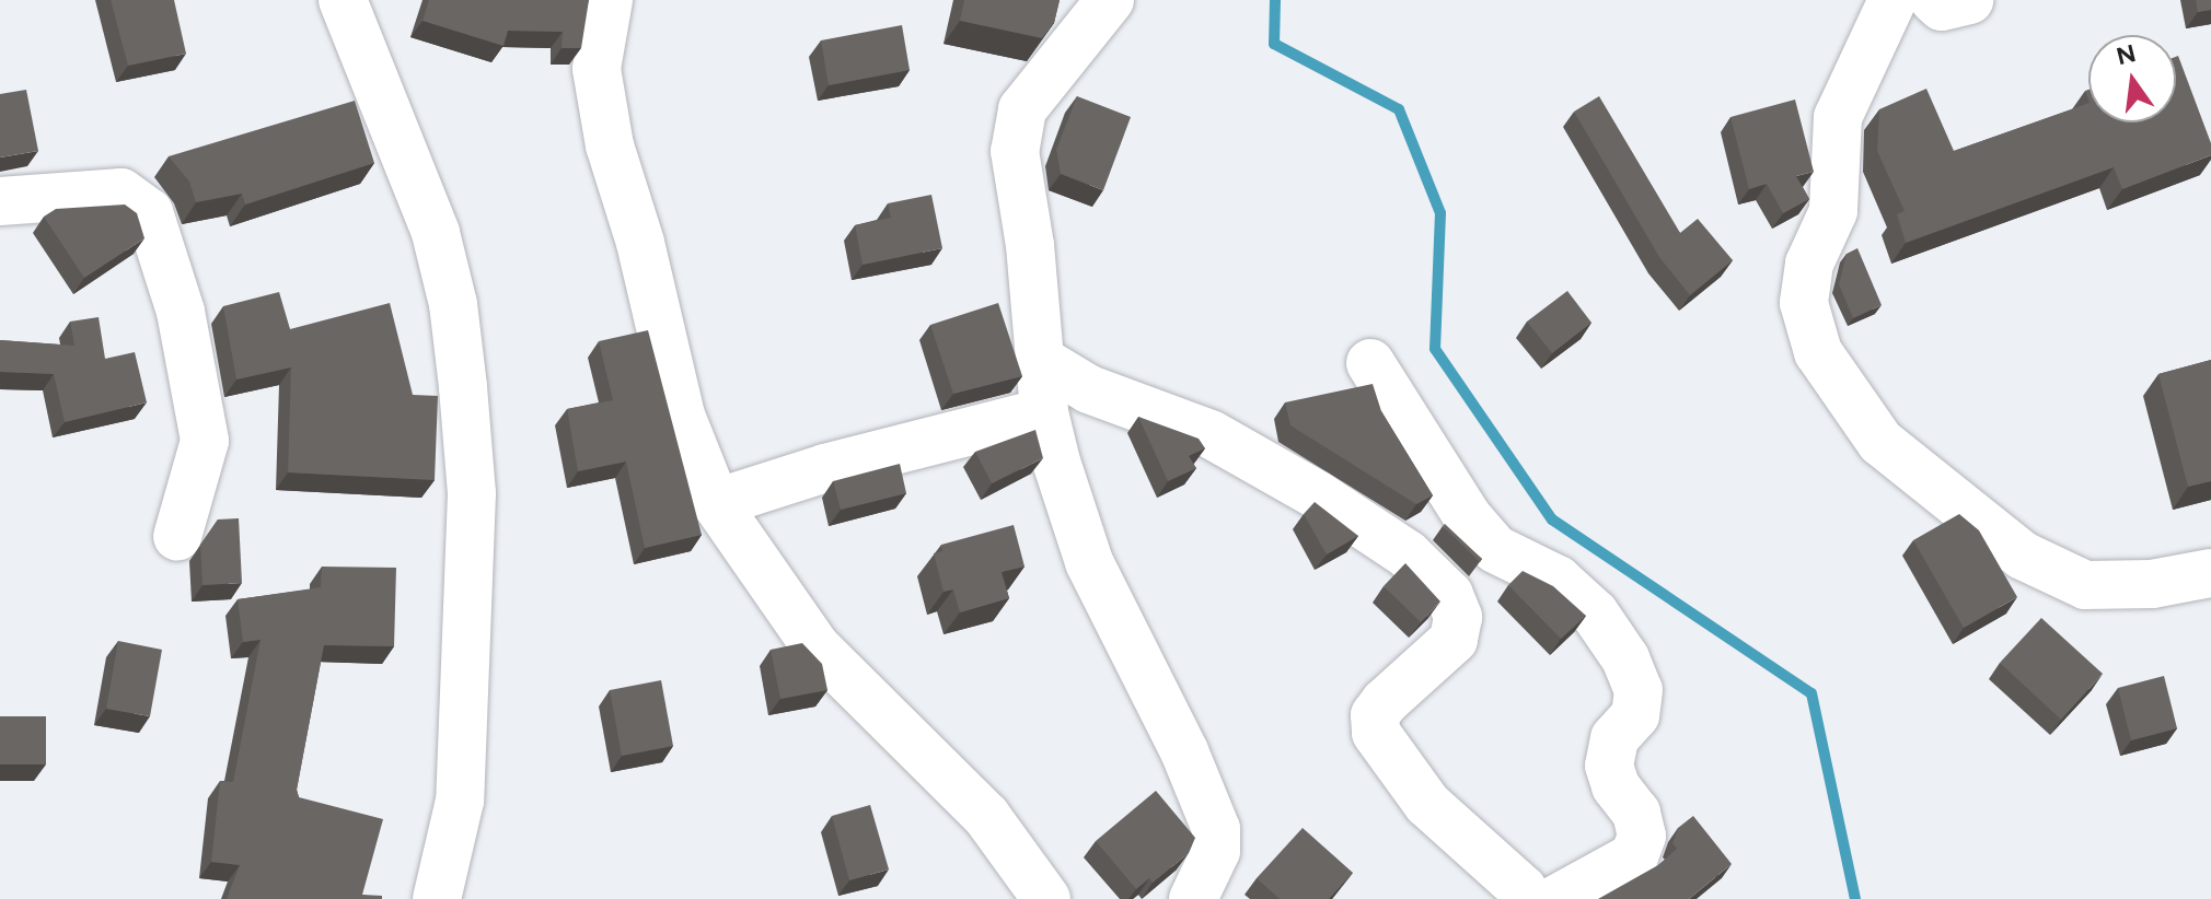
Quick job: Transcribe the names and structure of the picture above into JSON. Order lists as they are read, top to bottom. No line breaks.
{"north":"top"}
